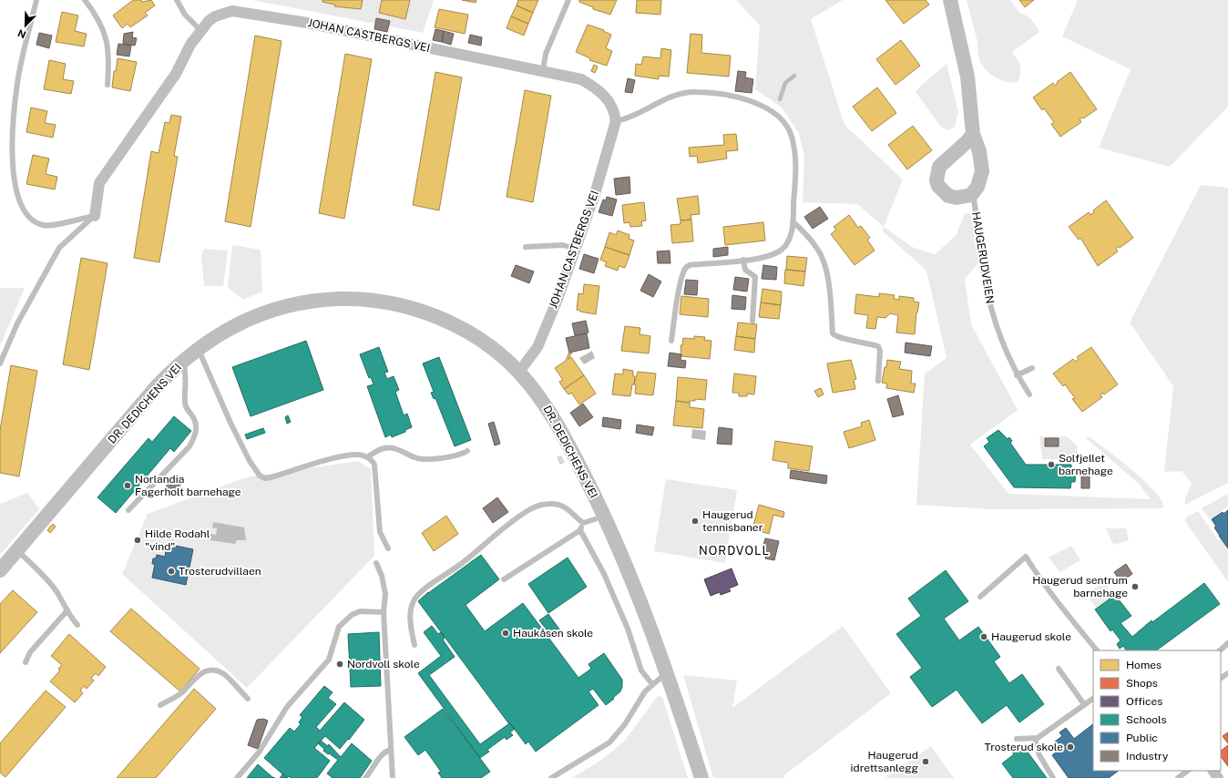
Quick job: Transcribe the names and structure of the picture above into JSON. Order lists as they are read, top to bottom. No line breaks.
{"streets":{"street":["JOHAN CASTBERGS VEI","DR. DEDICHENS VEI"],"lane":["HAUGERUDVEIEN"]},"crossings":[["JOHAN CASTBERGS VEI","DR. DEDICHENS VEI"]],"districts":["NORDVOLL"],"places":["Solfjellet barnehage","Norlandia Fagerholt barnehage","Haugerud tennisbaner","Hilde Rodahl \"vind\"","Trosterudvillaen","Haugerud sentrum barnehage","Haukåsen skole","Haugerud skole","Nordvoll skole","Trosterud skole","Haugerud idrettsanlegg"],"legend":["Homes","Shops","Offices","Schools","Public","Industry"],"north":"bottom left"}
